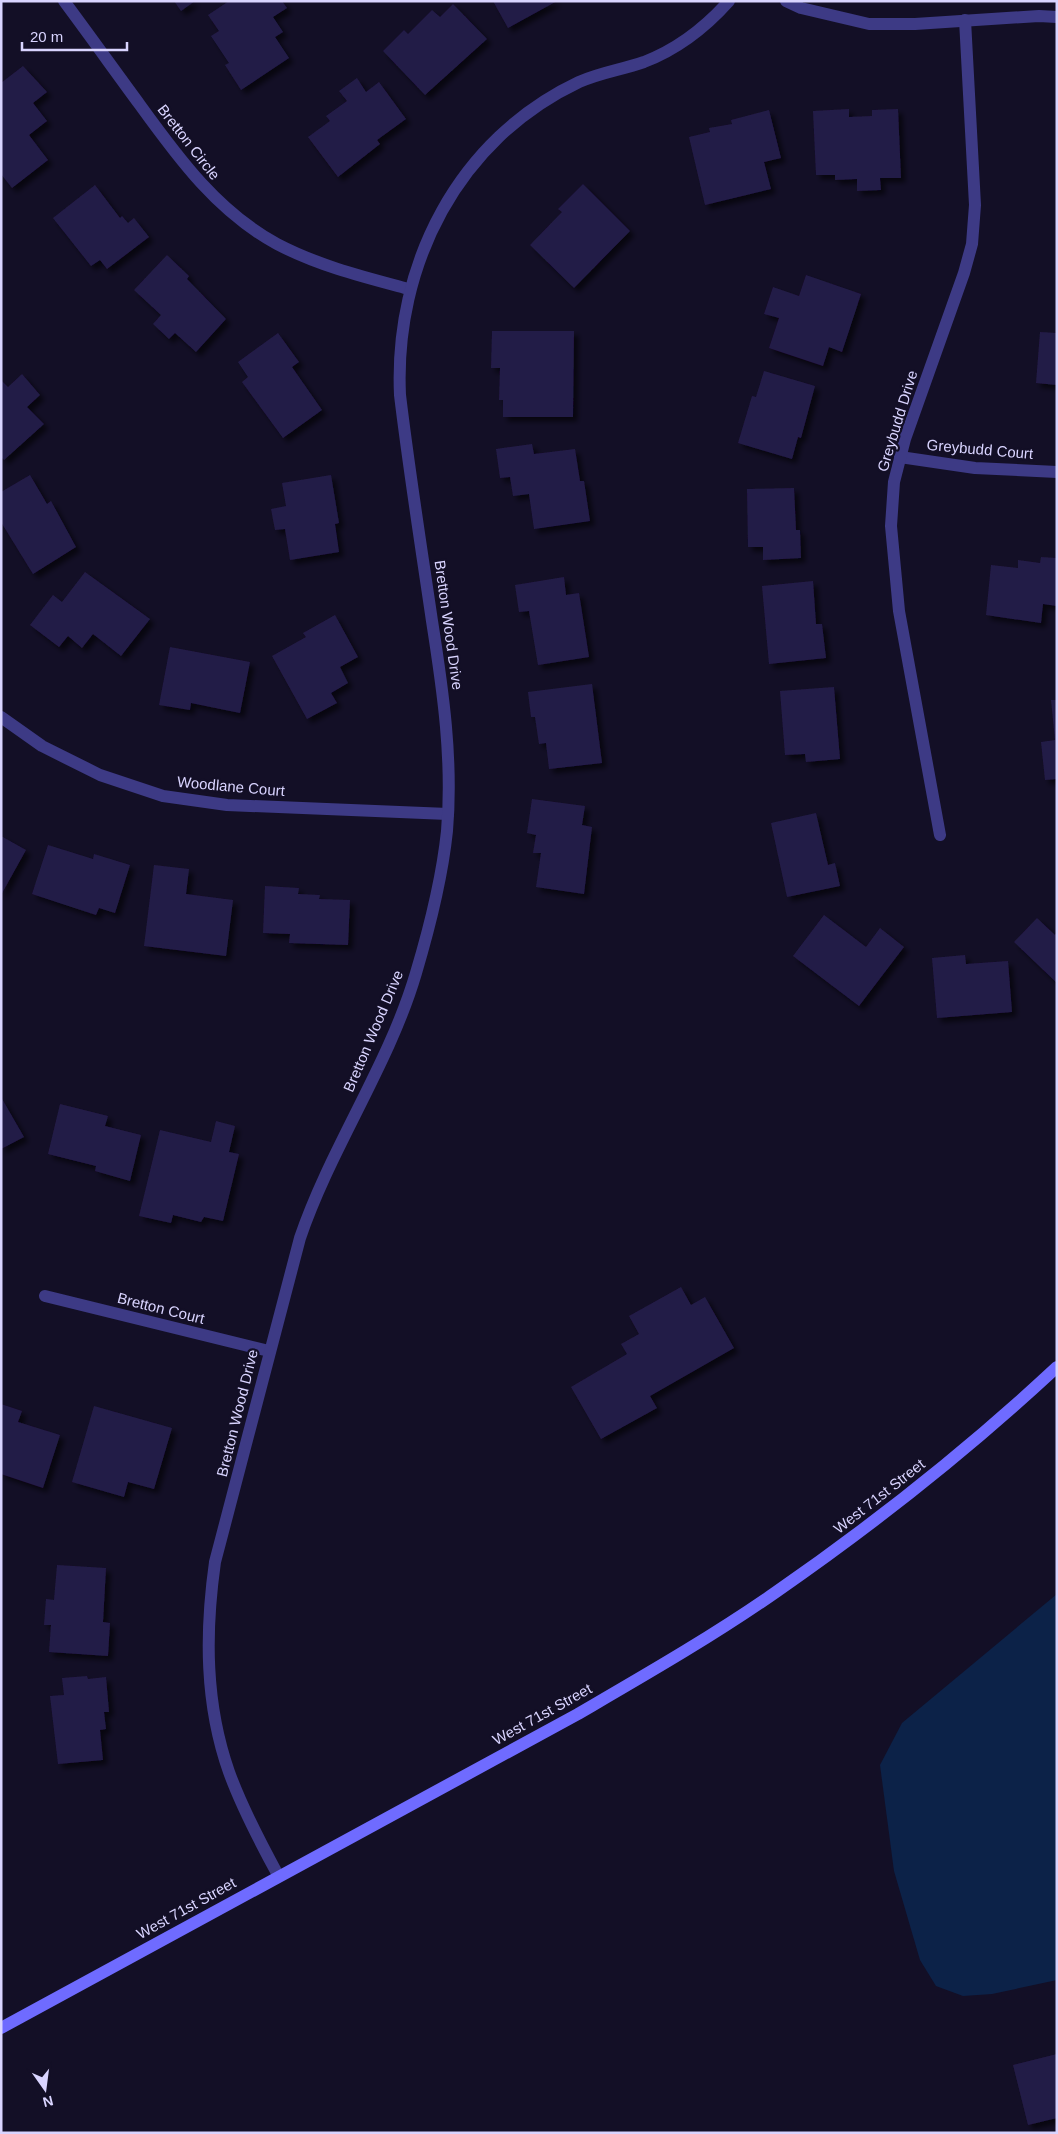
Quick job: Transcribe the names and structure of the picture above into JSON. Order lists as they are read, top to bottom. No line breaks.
{"streets":{"main road":["West 71st Street"],"street":["Bretton Circle","Greybudd Drive","Greybudd Court","Bretton Wood Drive","Woodlane Court","Bretton Court"]},"crossings":[["Bretton Circle","Bretton Wood Drive"],["Greybudd Drive","Greybudd Court"],["Bretton Wood Drive","Woodlane Court"],["Bretton Wood Drive","Bretton Court"],["Bretton Wood Drive","West 71st Street"]],"scale_bar":"20 m","north":"bottom"}
